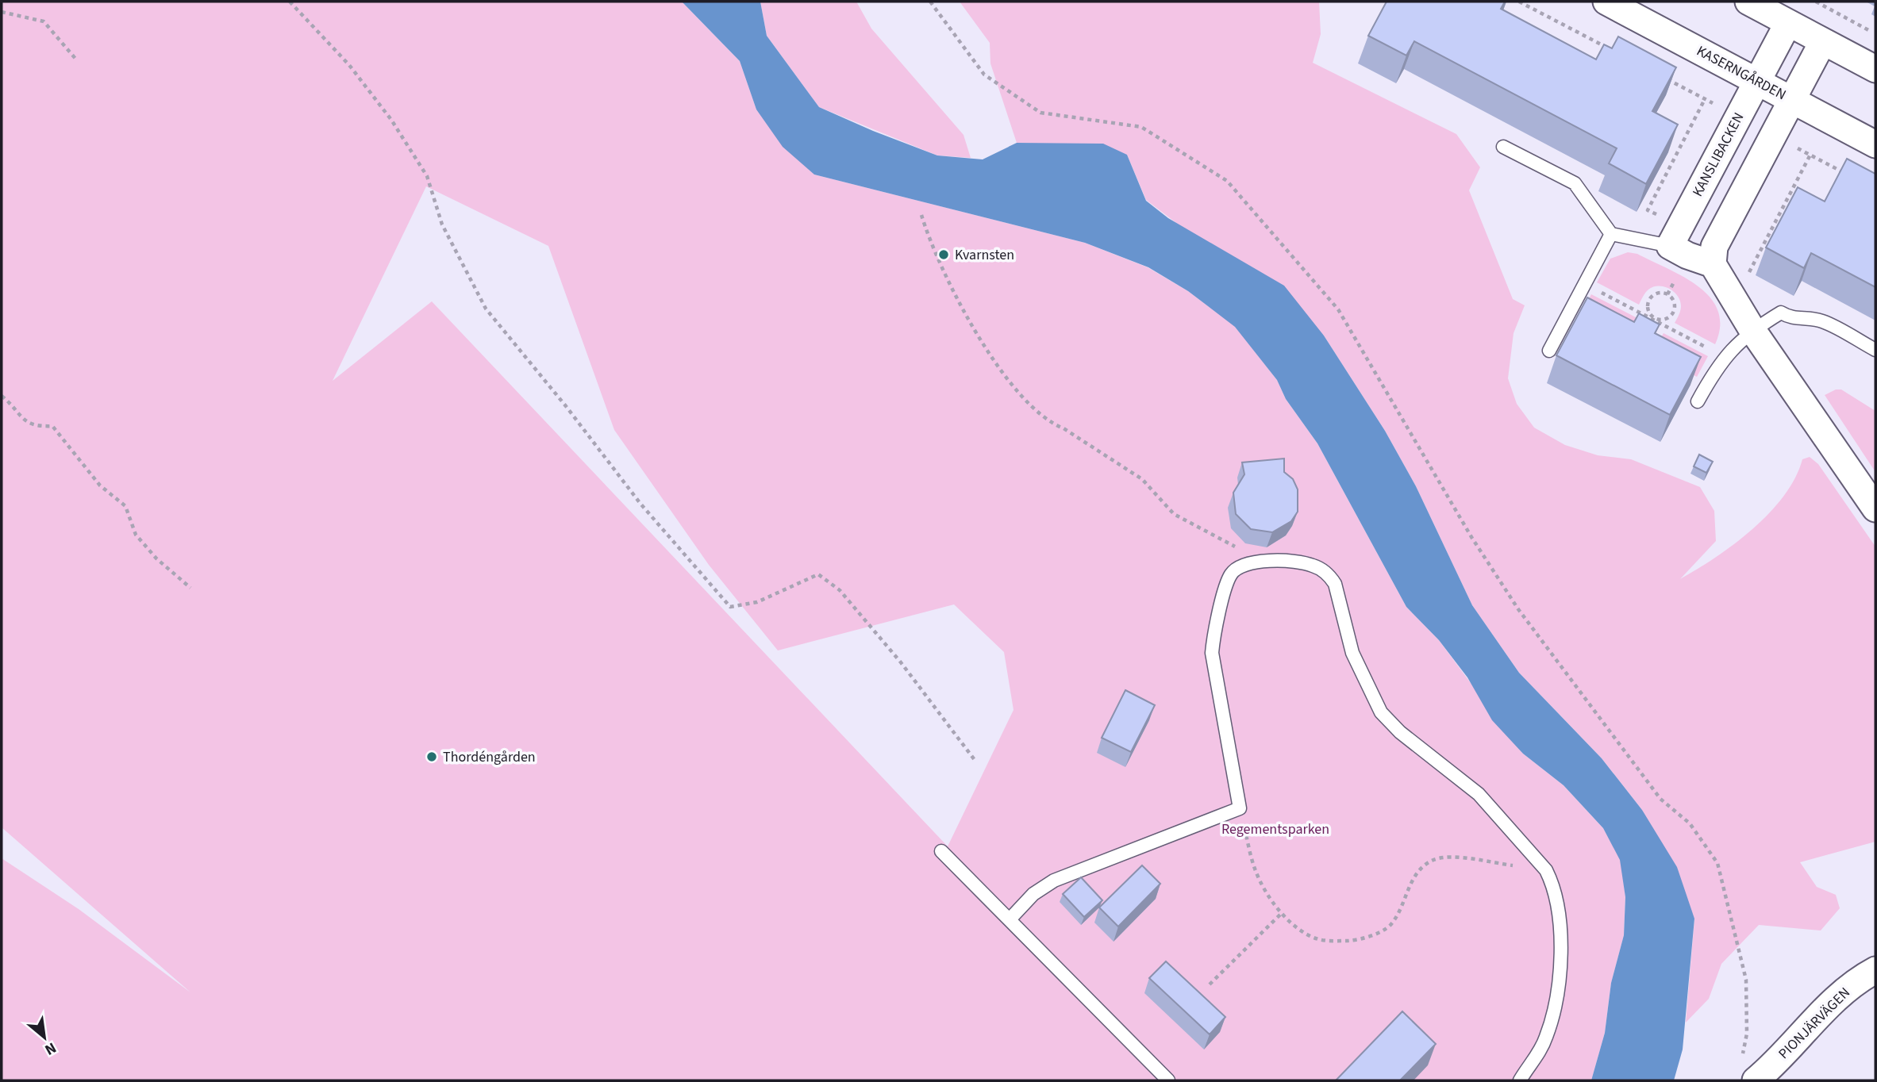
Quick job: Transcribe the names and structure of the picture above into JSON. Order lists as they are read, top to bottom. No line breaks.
{"streets":{"street":["KASERNGÅRDEN","KANSLIBACKEN","PIONJÄRVÄGEN"]},"crossings":[["KASERNGÅRDEN","KANSLIBACKEN"]],"parks":["Regementsparken"],"places":["Kvarnsten","Thordéngården"],"north":"bottom right"}
